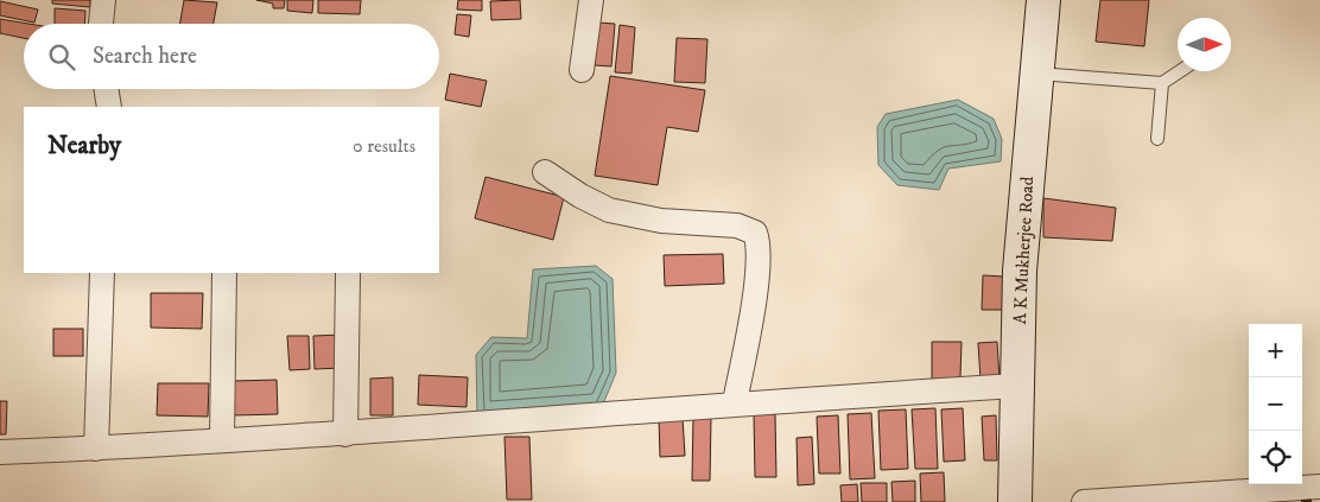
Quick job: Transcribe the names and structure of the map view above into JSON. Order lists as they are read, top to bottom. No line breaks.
{"streets":{"street":["A K Mukherjee Road"]},"north":"right","page":{"search":"Search here","heading":["Nearby","0 results"],"map_buttons":["+","−"]}}
